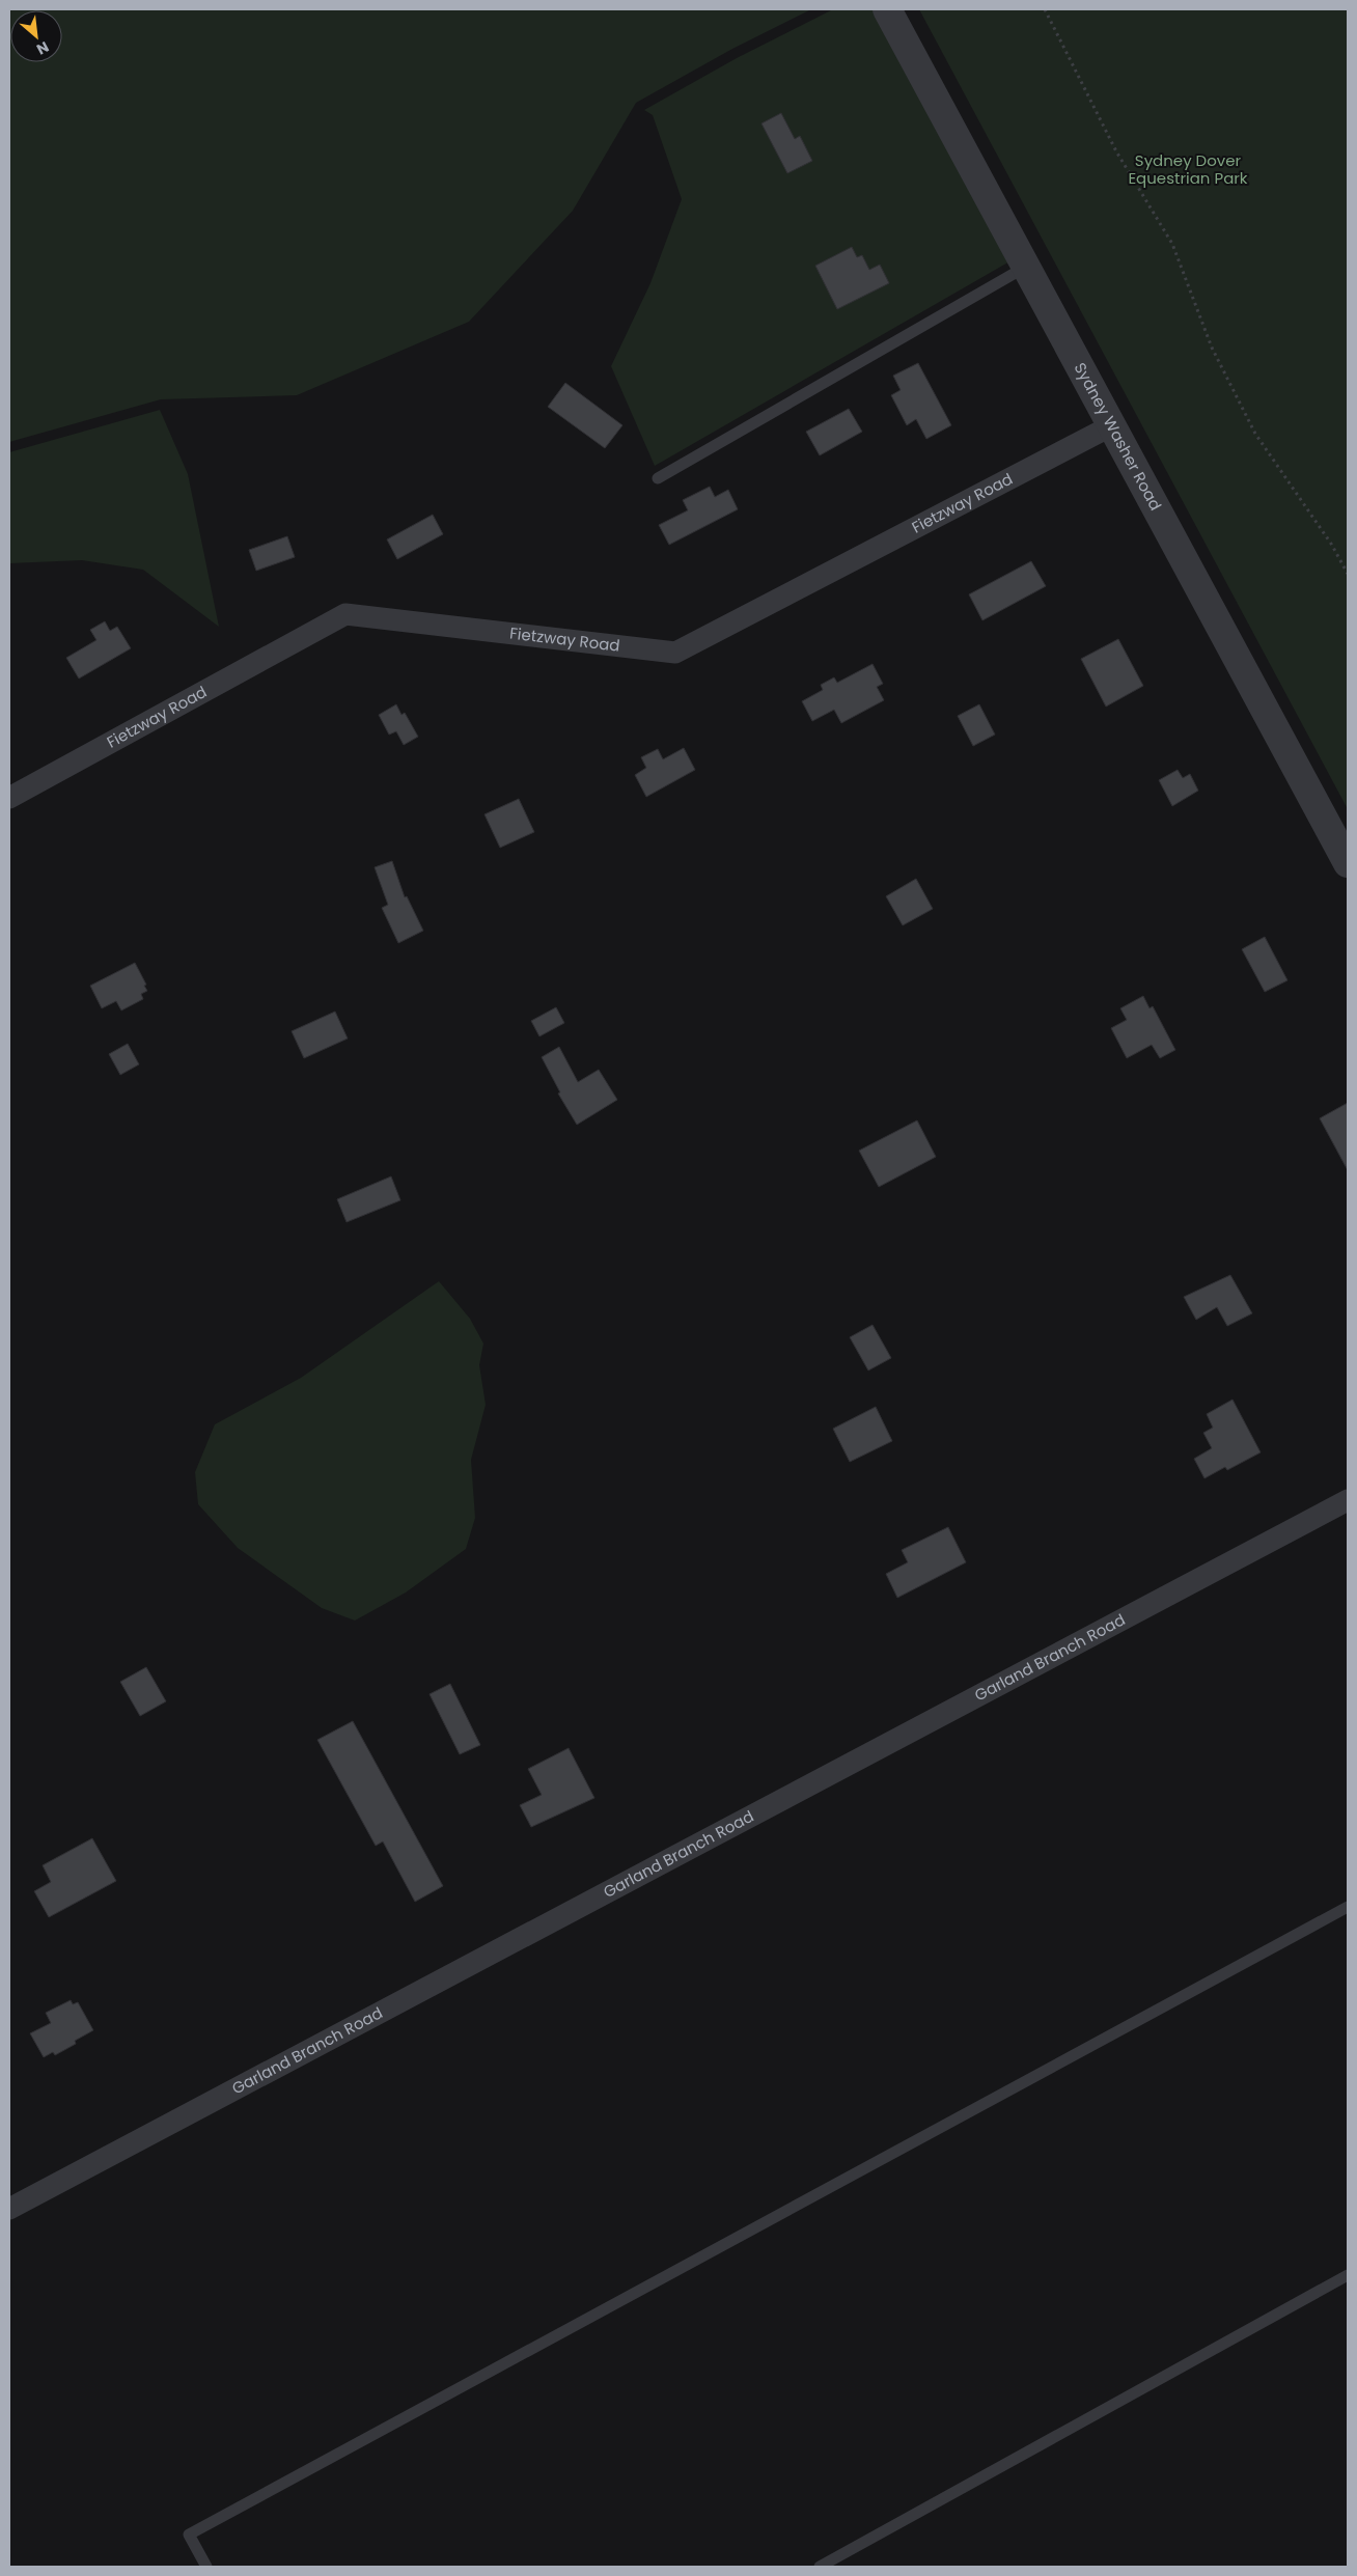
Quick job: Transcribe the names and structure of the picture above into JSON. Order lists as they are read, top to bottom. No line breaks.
{"streets":{"street":["Sydney Washer Road","Fietzway Road","Garland Branch Road"]},"crossings":[["Sydney Washer Road","Fietzway Road"]],"parks":["Sydney Dover Equestrian Park"],"north":"bottom right"}
